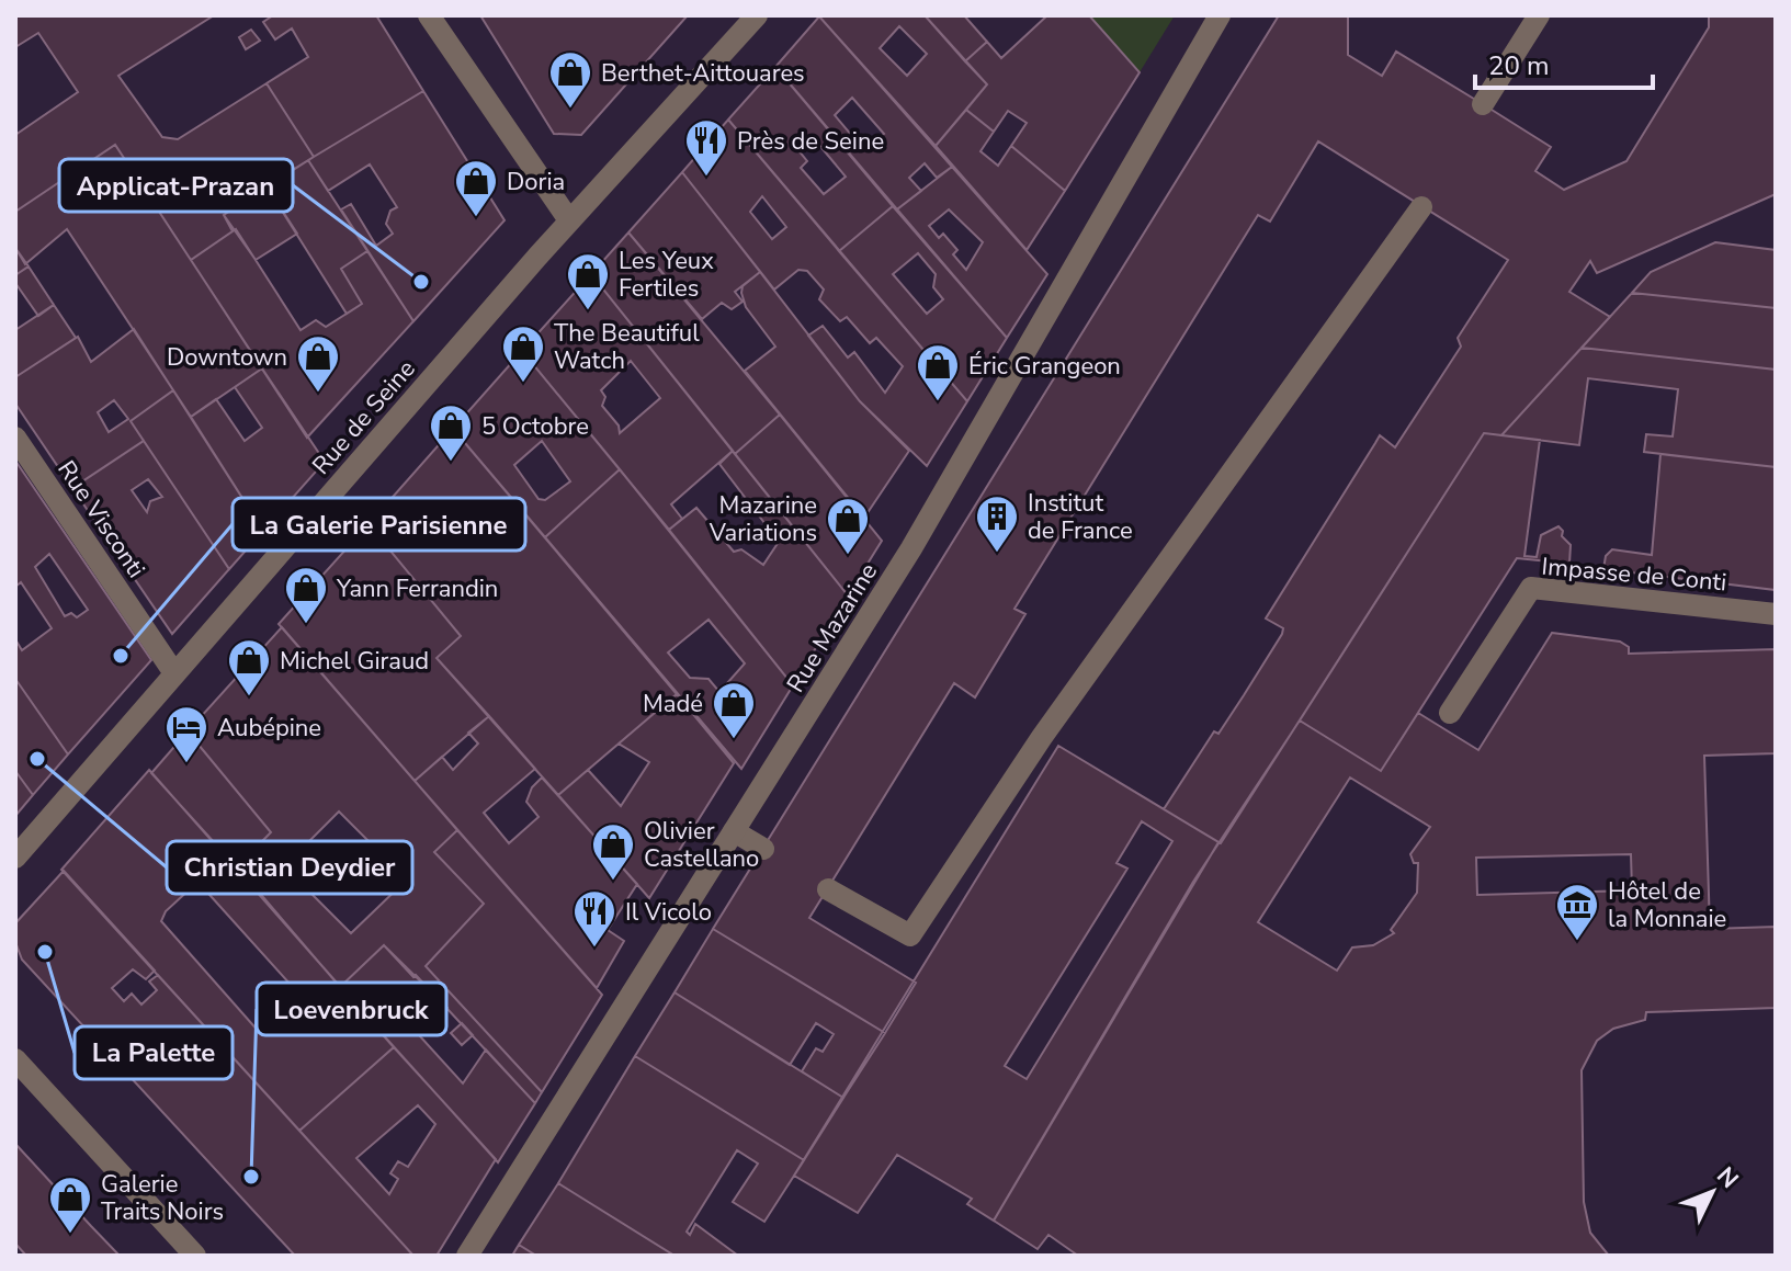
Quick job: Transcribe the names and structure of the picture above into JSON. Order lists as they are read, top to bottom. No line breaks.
{"streets":{"street":["Rue de Seine","Rue Visconti","Impasse de Conti","Rue Mazarine"]},"crossings":[["Rue de Seine","Rue Visconti"]],"places":{"shop":["Berthet-Aittouares","Doria","Les Yeux Fertiles","The Beautiful Watch","Downtown","Éric Grangeon","5 Octobre","Mazarine Variations","Yann Ferrandin","Michel Giraud","Madé","Olivier Castellano","Galerie Traits Noirs"],"restaurant":["Près de Seine","Il Vicolo"],"other":["Applicat-Prazan","La Galerie Parisienne","Christian Deydier","La Palette","Loevenbruck"],"building":["Institut de France"],"hotel":["Aubépine"],"museum":["Hôtel de la Monnaie"]},"scale_bar":"20 m","north":"top right"}
